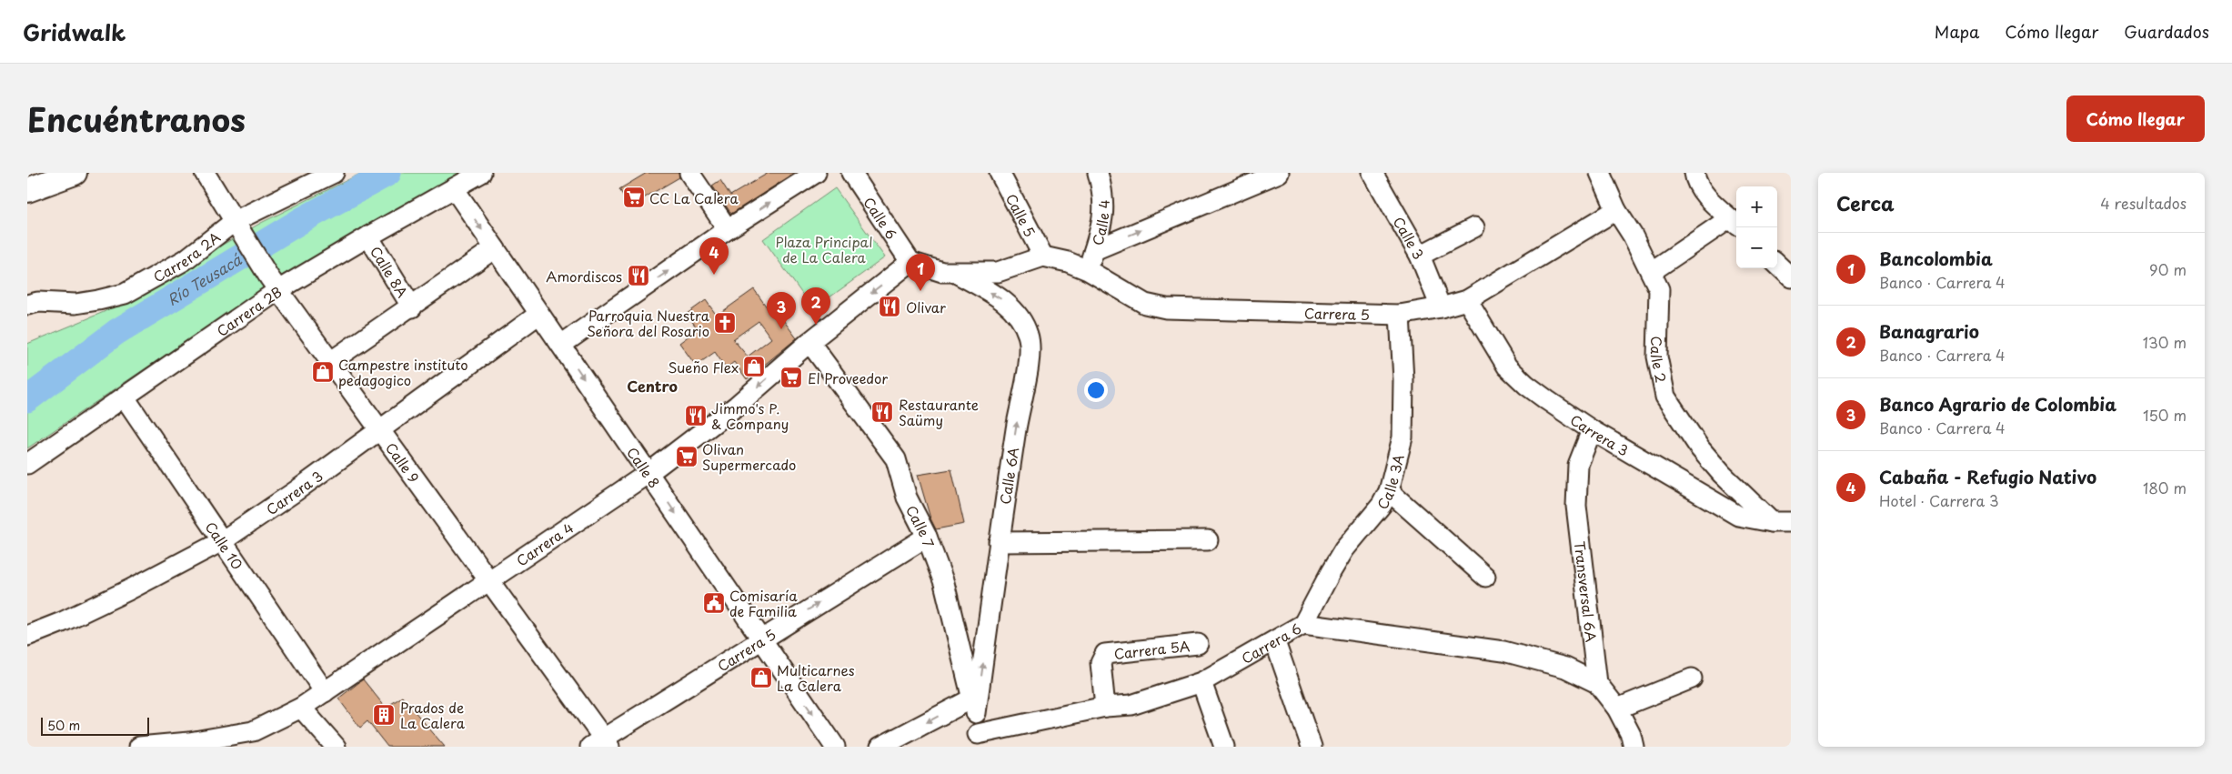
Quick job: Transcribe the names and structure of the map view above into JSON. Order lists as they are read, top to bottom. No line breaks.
{"streets":{"street":["Calle 5","Calle 6","Calle 4","Calle 3","Carrera 2A","Calle 8A","Carrera 2B","Carrera 5","Calle 2","Carrera 3","Calle 9","Calle 8","Calle 6A","Calle 3A","Calle 7","Carrera 4","Calle 10","Transversal 6A","Carrera 6","Carrera 5A"]},"crossings":[["Calle 5","Carrera 5"],["Calle 6","Carrera 4"],["Calle 4","Carrera 5"],["Calle 3","Carrera 5"],["Carrera 2A","Calle 9"],["Calle 8A","Carrera 2B"],["Carrera 2B","Calle 9"],["Carrera 2B","Calle 8"],["Carrera 2B","Calle 10"],["Carrera 5","Calle 2"],["Carrera 5","Carrera 3"],["Carrera 5","Calle 9"],["Carrera 5","Calle 8"],["Carrera 5","Calle 3A"],["Carrera 5","Calle 7"],["Calle 2","Carrera 3"],["Carrera 3","Calle 9"],["Carrera 3","Calle 8"],["Carrera 3","Calle 10"],["Carrera 3","Transversal 6A"],["Calle 9","Carrera 4"],["Calle 8","Carrera 4"],["Calle 6A","Calle 7"],["Calle 3A","Carrera 6"],["Calle 7","Carrera 4"],["Calle 7","Carrera 6"],["Carrera 4","Calle 10"],["Transversal 6A","Carrera 6"],["Carrera 6","Carrera 5A"]],"one_way":["Calle 8","Calle 6A"],"districts":["Centro"],"water":["Río Teusacá"],"parks":["Plaza Principal de La Calera"],"places":{"supermarket":["CC La Calera","El Proveedor","Olivan Supermercado"],"restaurant":["Amordiscos","Olivar","Restaurante Saümy","Jimmo's P. & Company"],"church":["Parroquia Nuestra Señora del Rosario"],"shop":["Sueño Flex","Campestre instituto pedagogico","Multicarnes La Calera"],"public building":["Comisaría de Familia"],"building":["Prados de La Calera"]},"scale_bar":"50 m","page":{"header":"Gridwalk","nav":["Mapa","Cómo llegar","Guardados"],"title":"Encuéntranos","buttons":"Cómo llegar","heading":["Cerca","4 resultados"],"map_buttons":["+","−"],"list":[{"mark":"1","name":"Bancolombia","note":"Banco · Carrera 4","value":"90 m"},{"mark":"2","name":"Banagrario","note":"Banco · Carrera 4","value":"130 m"},{"mark":"3","name":"Banco Agrario de Colombia","note":"Banco · Carrera 4","value":"150 m"},{"mark":"4","name":"Cabaña - Refugio Nativo","note":"Hotel · Carrera 3","value":"180 m"}],"pins":["4","1","2","3"],"scale":"50 m"}}
